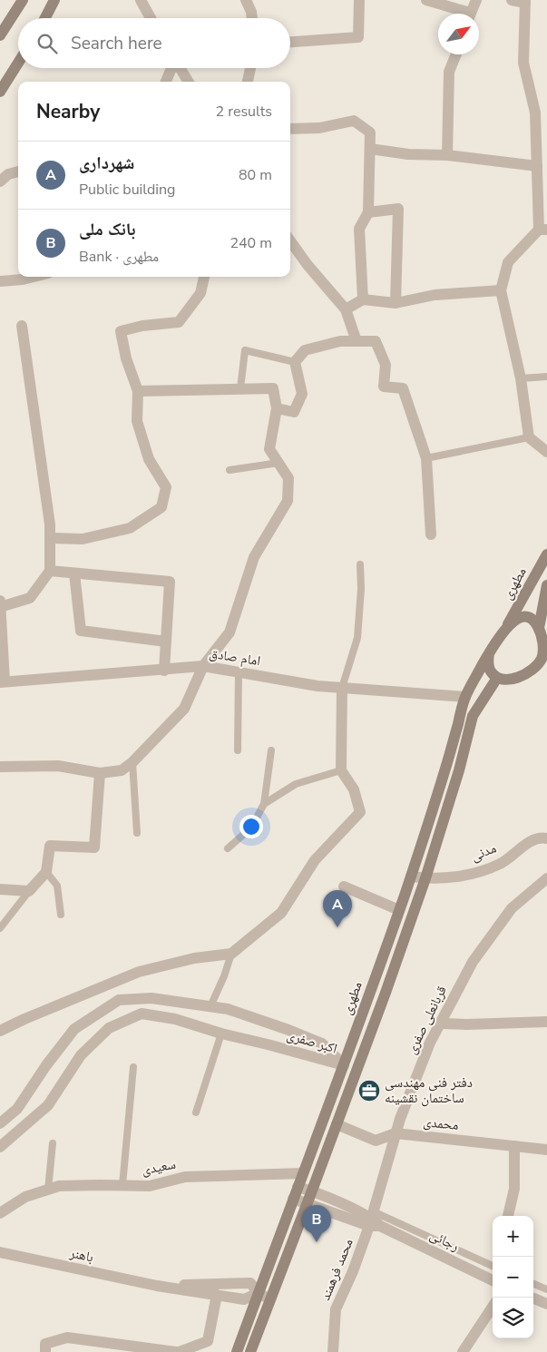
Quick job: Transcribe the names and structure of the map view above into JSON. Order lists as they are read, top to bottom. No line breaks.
{"streets":{"main road":["مطهری"],"street":["امام صادق","مدنی","قربانعلی صفری","اکبر صفری","محمدی","سعیدی","رجائی","باهنر","محمد فرهمند"]},"crossings":[["مطهری","امام صادق"],["مطهری","مدنی"],["مطهری","اکبر صفری"],["مطهری","سعیدی"],["قربانعلی صفری","محمدی"],["قربانعلی صفری","رجائی"],["قربانعلی صفری","محمد فرهمند"],["رجائی","محمد فرهمند"]],"places":{"office":["دفتر فنی مهندسی ساختمان نقشینه"]},"north":"top right","page":{"search":"Search here","heading":["Nearby","2 results"],"list":[{"mark":"A","name":"شهرداری","note":"Public building","value":"80 m"},{"mark":"B","name":"بانک ملی","note":"Bank · مطهری","value":"240 m"}],"pins":["A","B"],"map_buttons":["+","−"]}}
